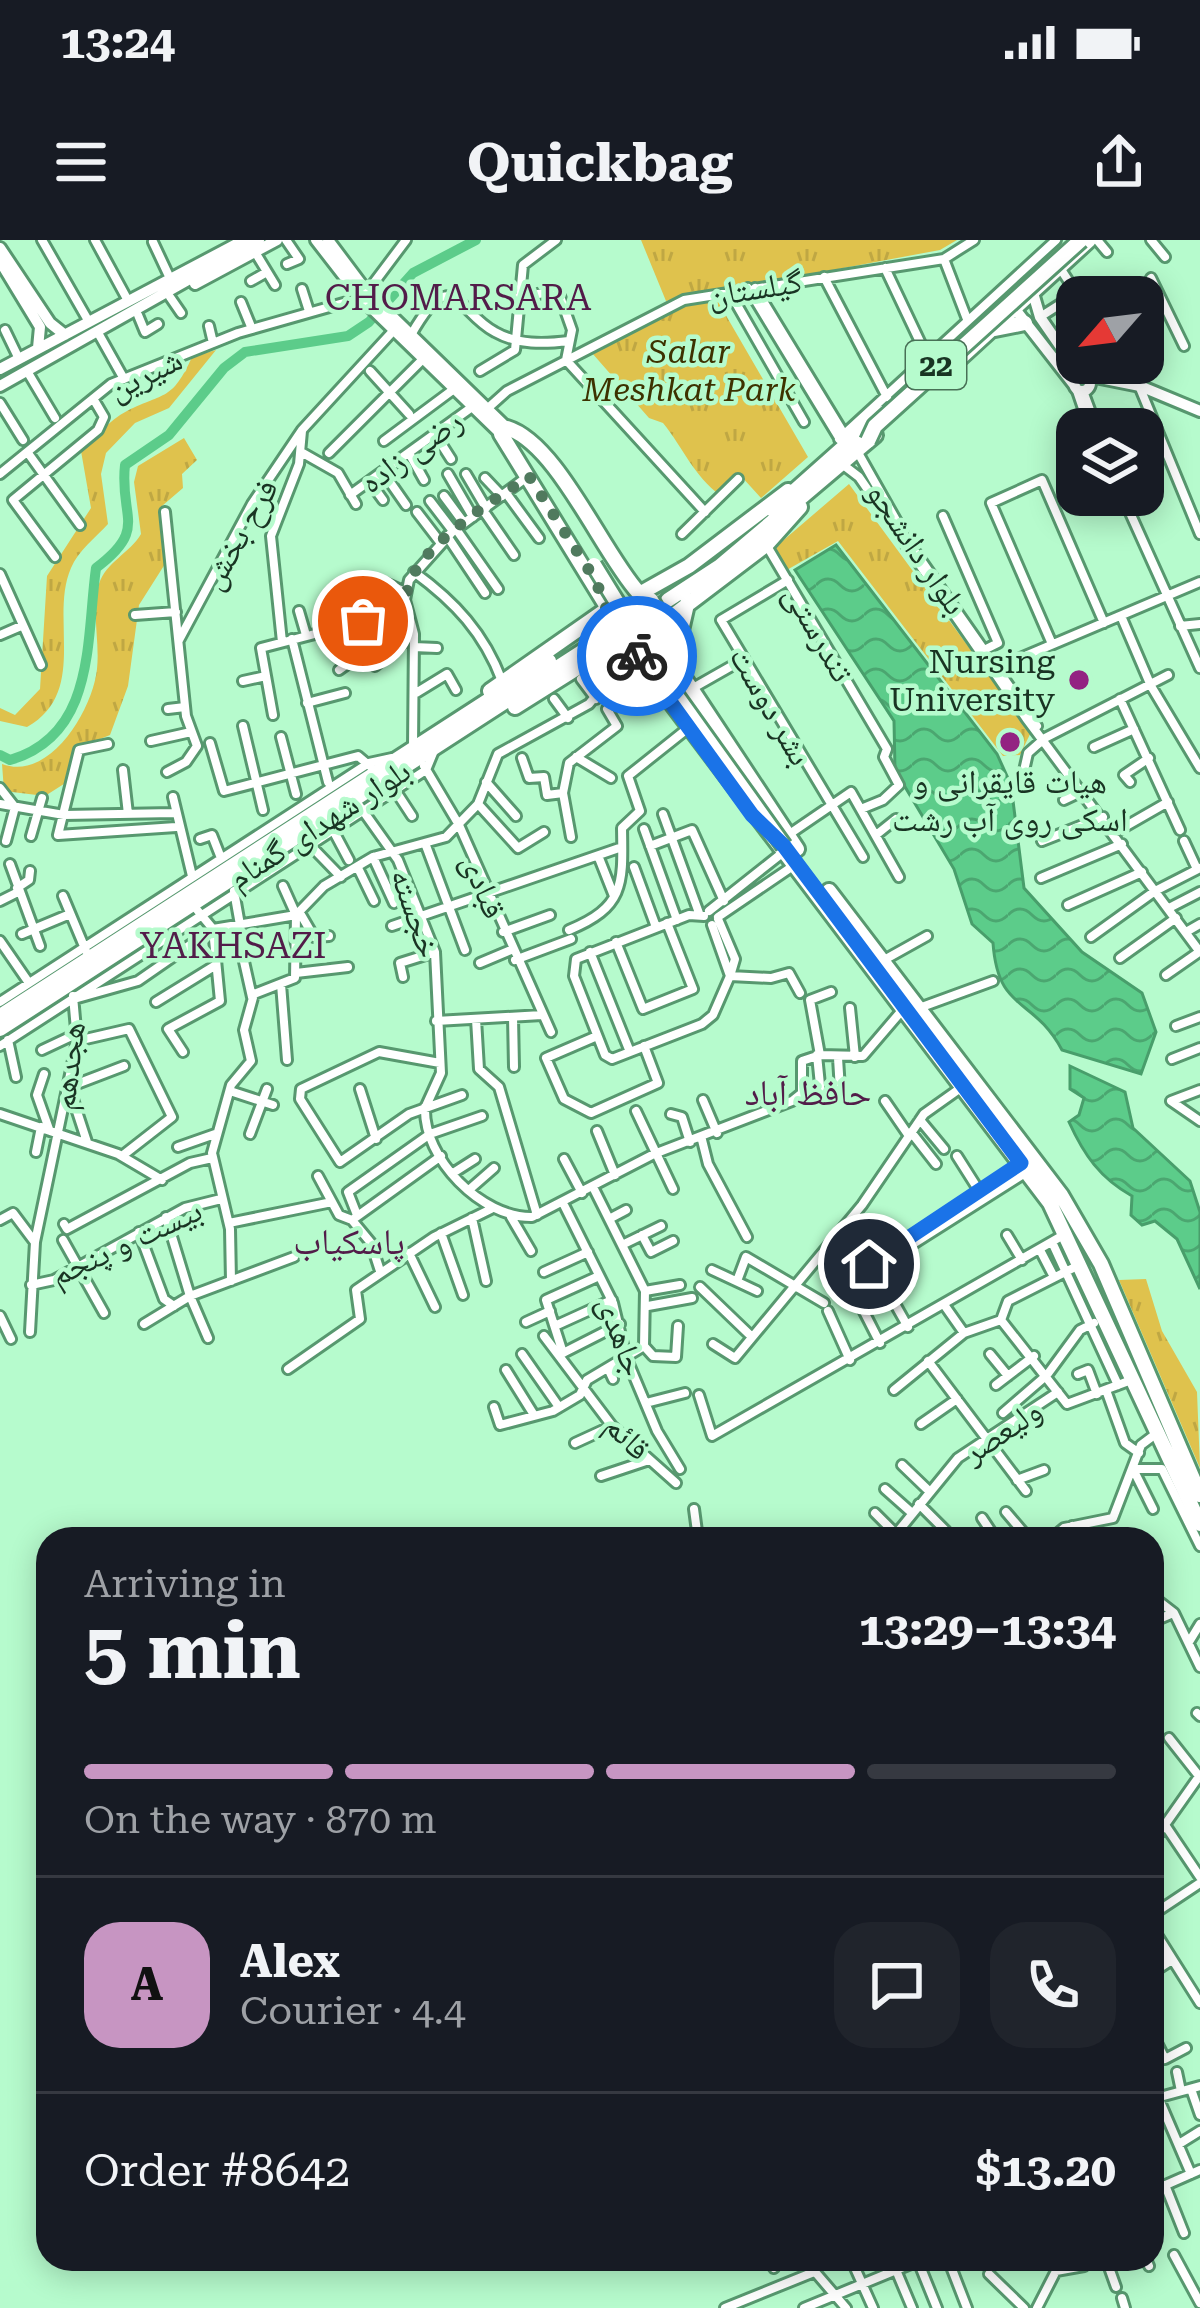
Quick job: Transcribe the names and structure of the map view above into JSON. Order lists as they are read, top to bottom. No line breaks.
{"streets":{"highway":["22","بلوار شهدای گمنام"],"street":["گیلستان","شیرین","رضی زاده","فرح بخش","بلوار دانشجو","تندرستی","بشر دوست","قبادی","خجسته","هجدهم","بیست و پنجم","جاهدی","ولیعصر","قائم"]},"crossings":[["گیلستان","بلوار دانشجو"],["22","بلوار دانشجو"],["22","تندرستی"],["تندرستی","بشر دوست"],["بلوار شهدای گمنام","قبادی"],["بلوار شهدای گمنام","خجسته"],["بلوار شهدای گمنام","هجدهم"]],"districts":["CHOMARSARA","YAKHSAZI","حافظ آباد","پاسکیاب"],"parks":["Salar Meshkat Park"],"places":["Nursing University","هیات قایقرانی و اسکی روی آب رشت"],"north":"bottom left","page":{"status":"13:24","header":"Quickbag","heading":["5 min","Arriving in","13:29–13:34"],"panel":["Alex","Courier · 4.4","Order #8642","$13.20"],"bar":"On the way · 870 m","round":"A"}}
